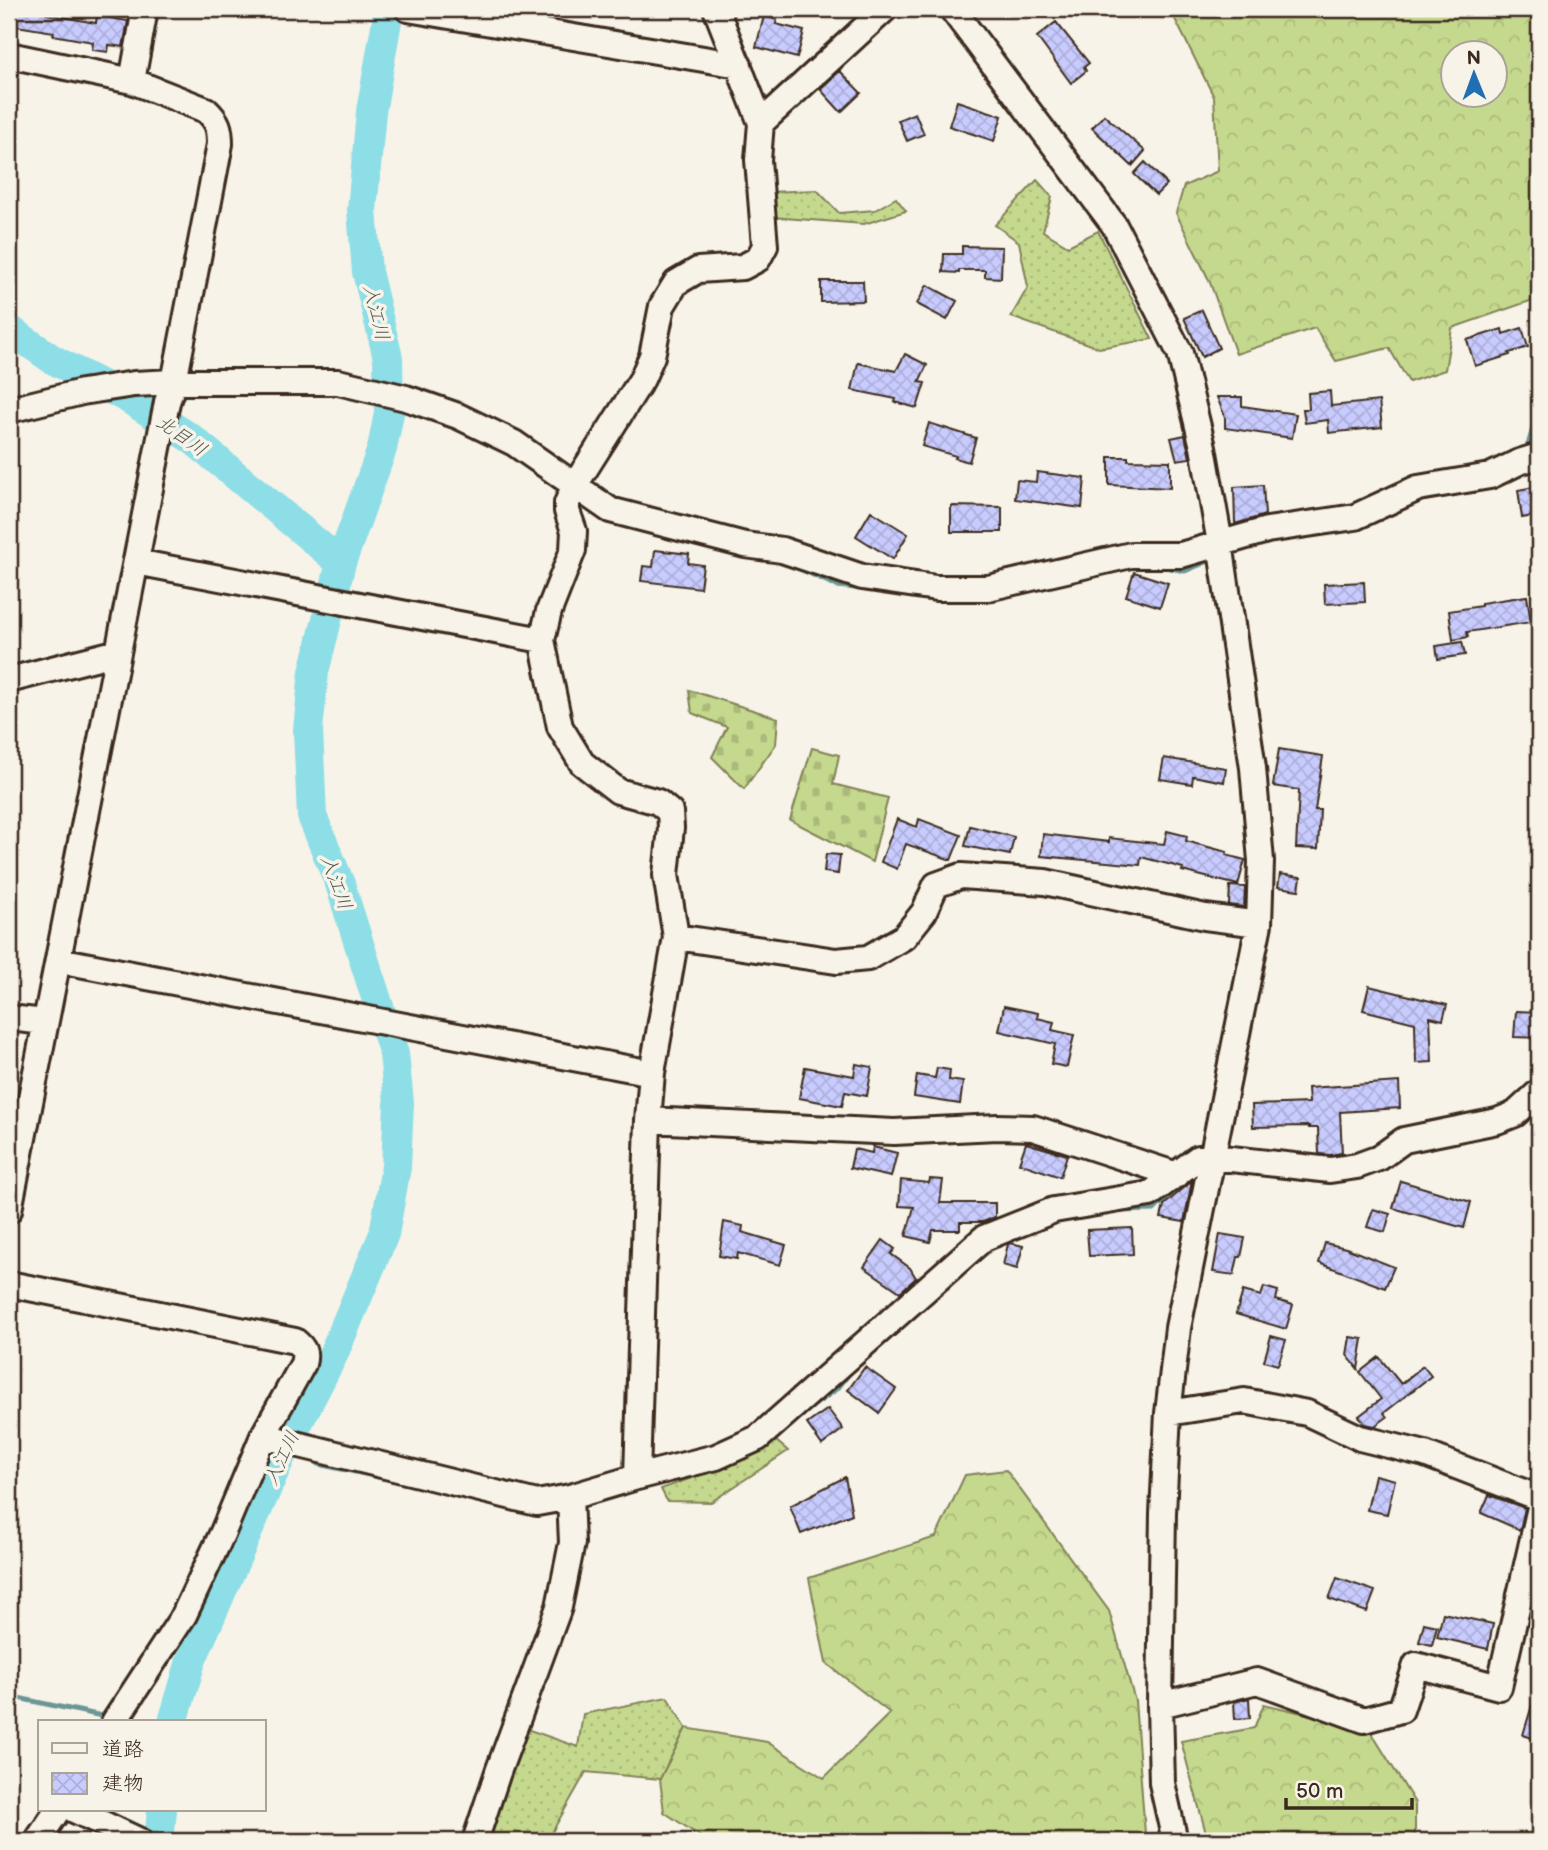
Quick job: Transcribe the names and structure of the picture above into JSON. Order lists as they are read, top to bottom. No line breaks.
{"water":["入江川","北目川"],"legend":["道路","建物"],"scale_bar":"50 m","north":"top"}
